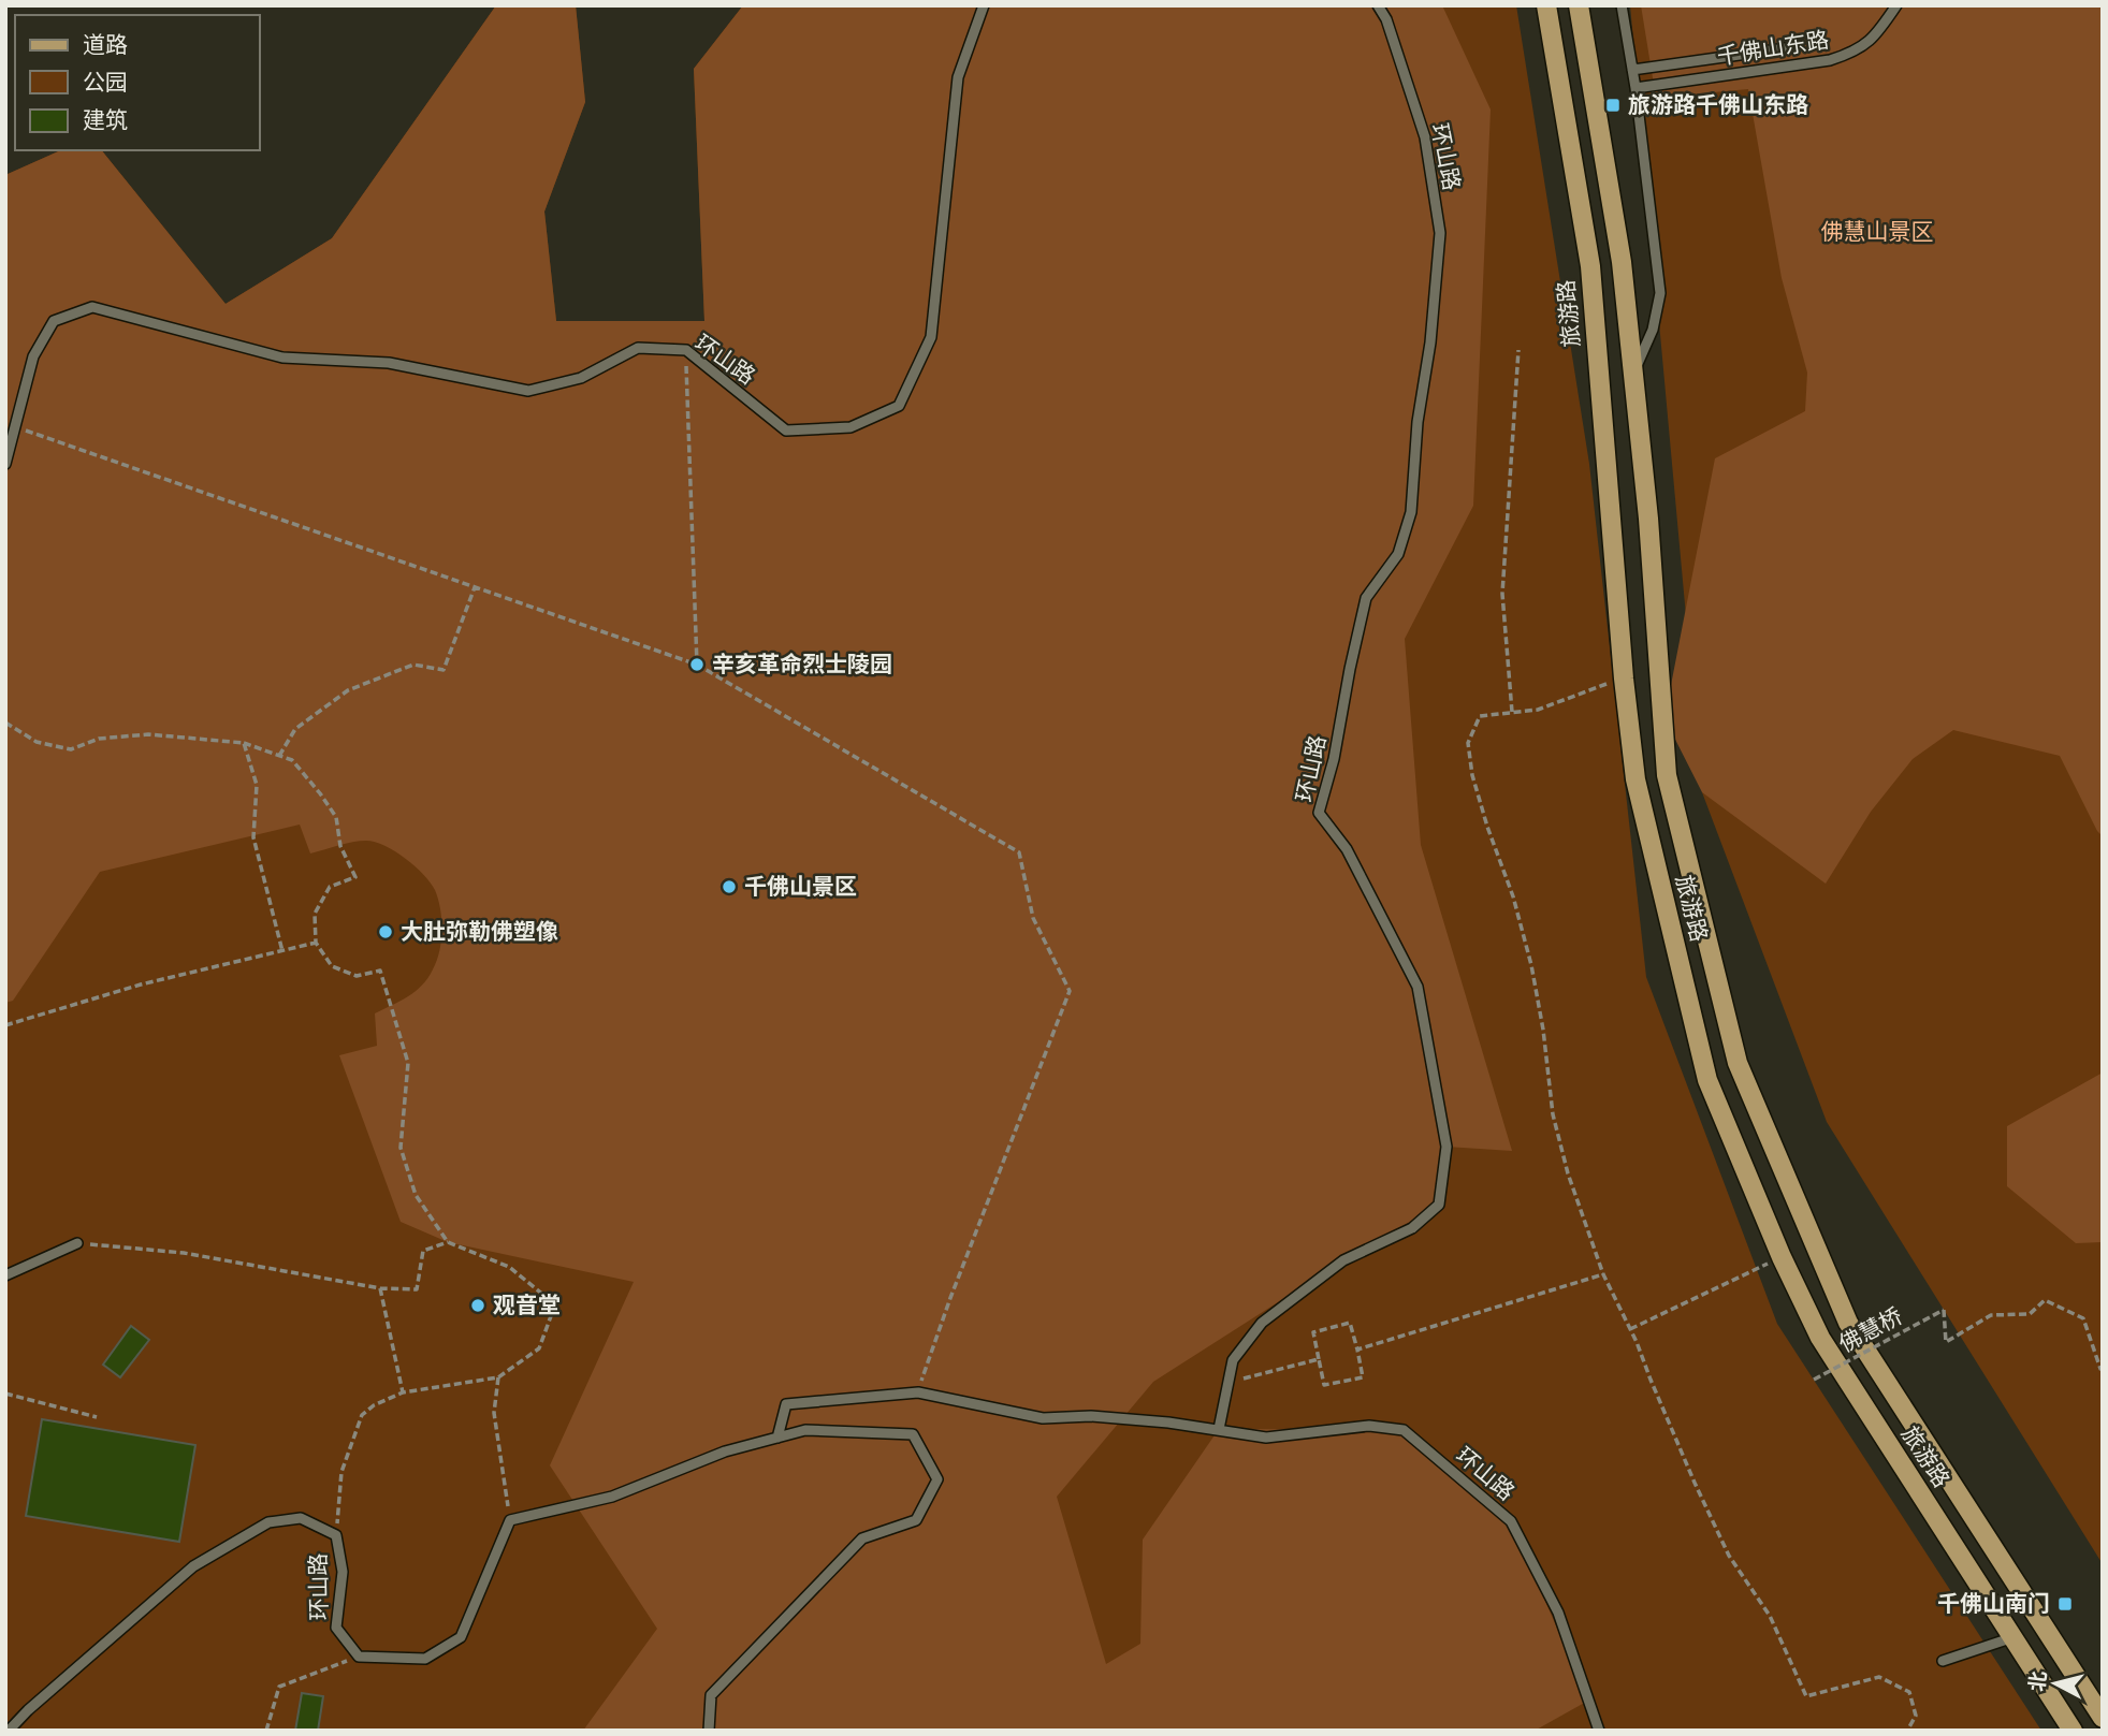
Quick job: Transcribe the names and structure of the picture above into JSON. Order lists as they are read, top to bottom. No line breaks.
{"streets":{"main road":["旅游路"],"lane":["千佛山东路","环山路"],"path":["佛慧桥"]},"parks":["佛慧山景区"],"places":{"transit":["旅游路千佛山东路","千佛山南门"],"other":["辛亥革命烈士陵园","千佛山景区","大肚弥勒佛塑像","观音堂"]},"legend":["道路","公园","建筑"],"north":"left"}
